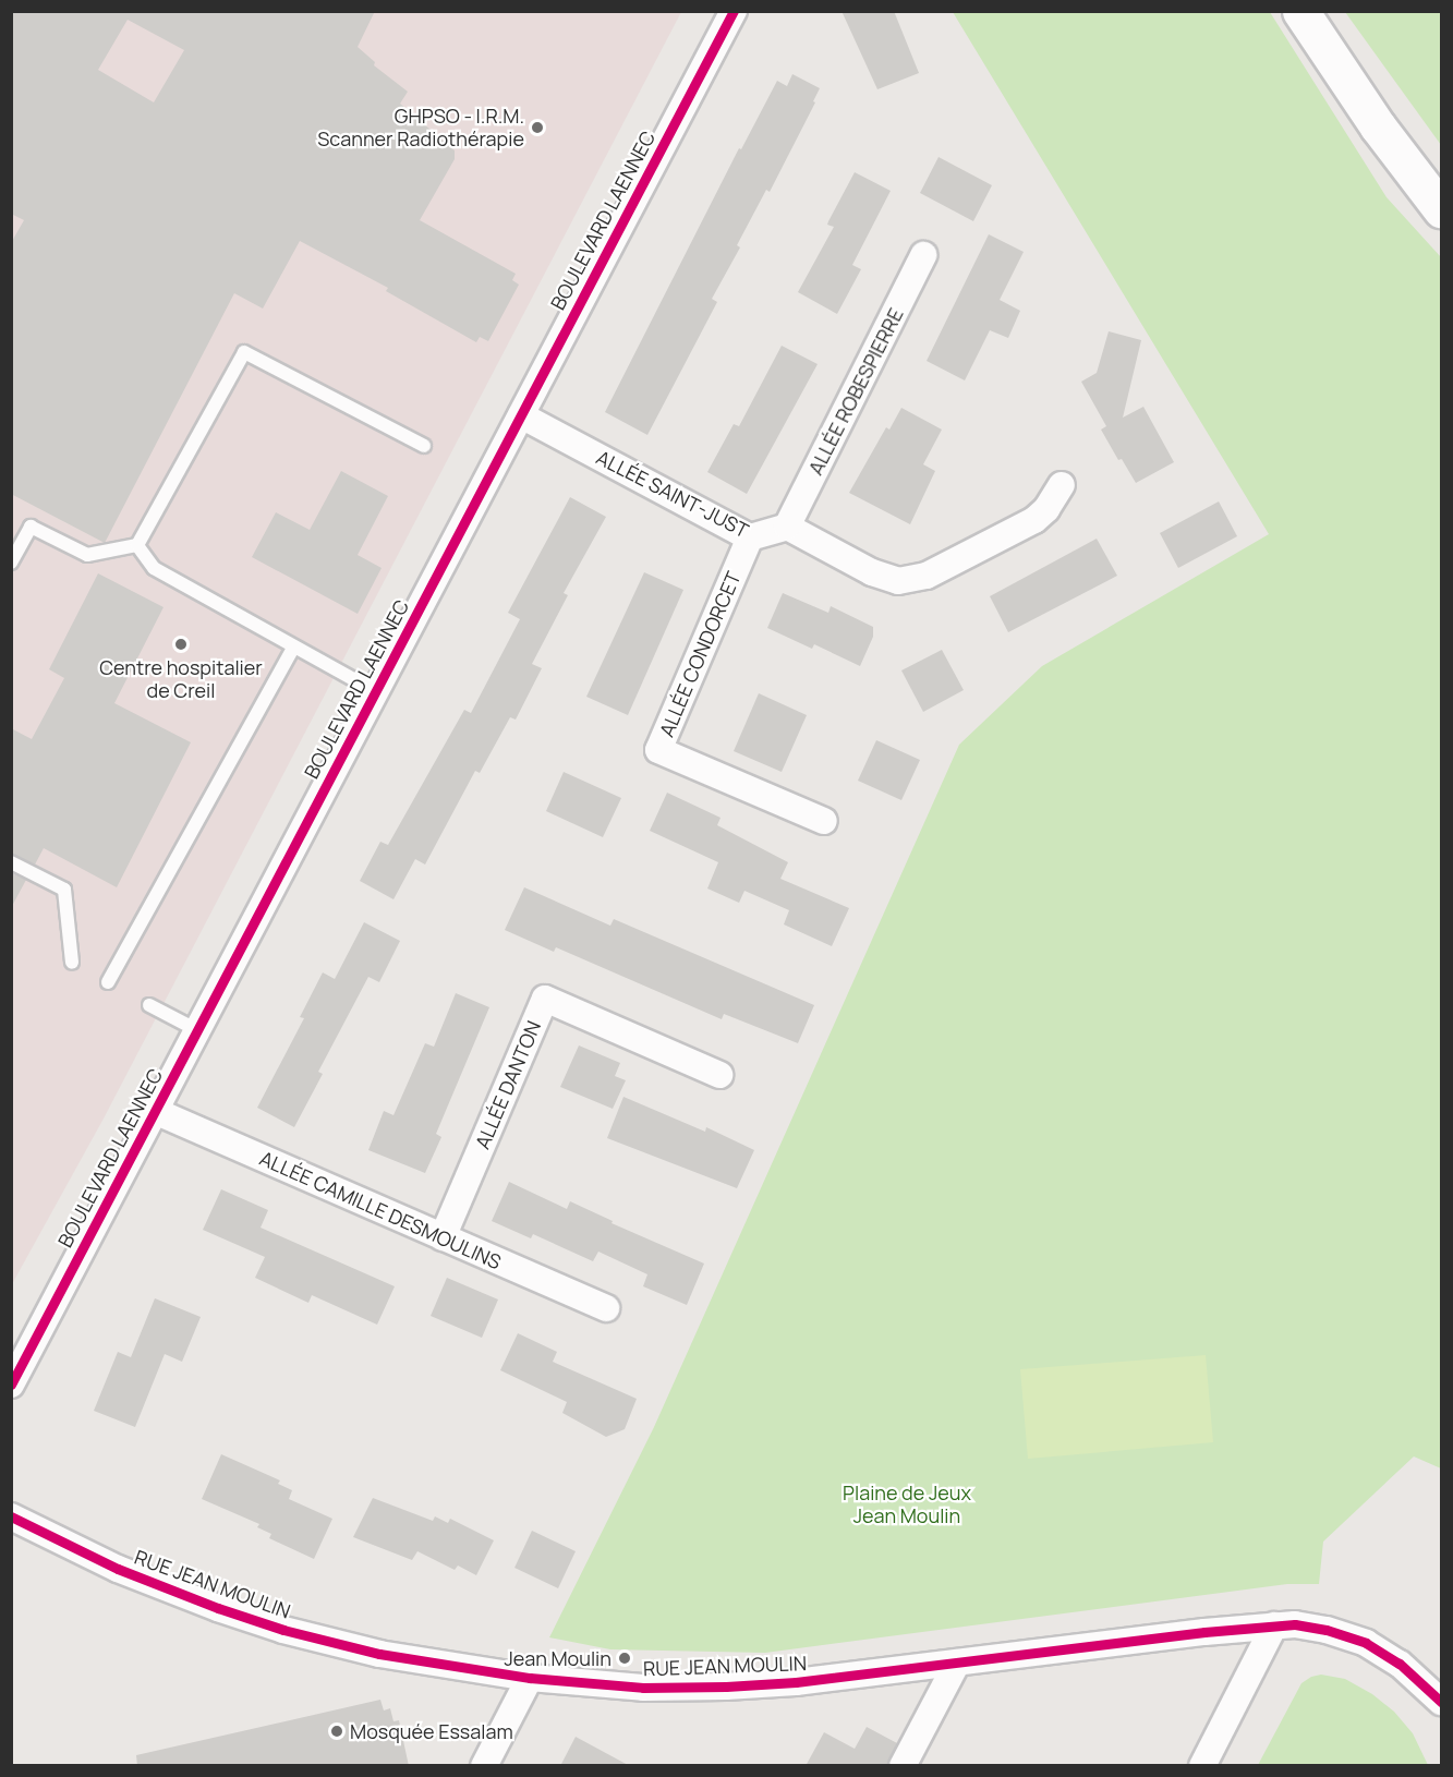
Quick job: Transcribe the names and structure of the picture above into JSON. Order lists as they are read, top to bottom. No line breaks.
{"streets":{"street":["BOULEVARD LAENNEC","ALLÉE ROBESPIERRE","ALLÉE SAINT-JUST","ALLÉE CONDORCET","ALLÉE DANTON","ALLÉE CAMILLE DESMOULINS","RUE JEAN MOULIN"]},"crossings":[["BOULEVARD LAENNEC","ALLÉE SAINT-JUST"],["BOULEVARD LAENNEC","ALLÉE CAMILLE DESMOULINS"],["ALLÉE ROBESPIERRE","ALLÉE SAINT-JUST"],["ALLÉE SAINT-JUST","ALLÉE CONDORCET"],["ALLÉE DANTON","ALLÉE CAMILLE DESMOULINS"]],"parks":["Plaine de Jeux Jean Moulin"],"places":["GHPSO - I.R.M. Scanner Radiothérapie","Centre hospitalier de Creil","Jean Moulin","Mosquée Essalam"]}
